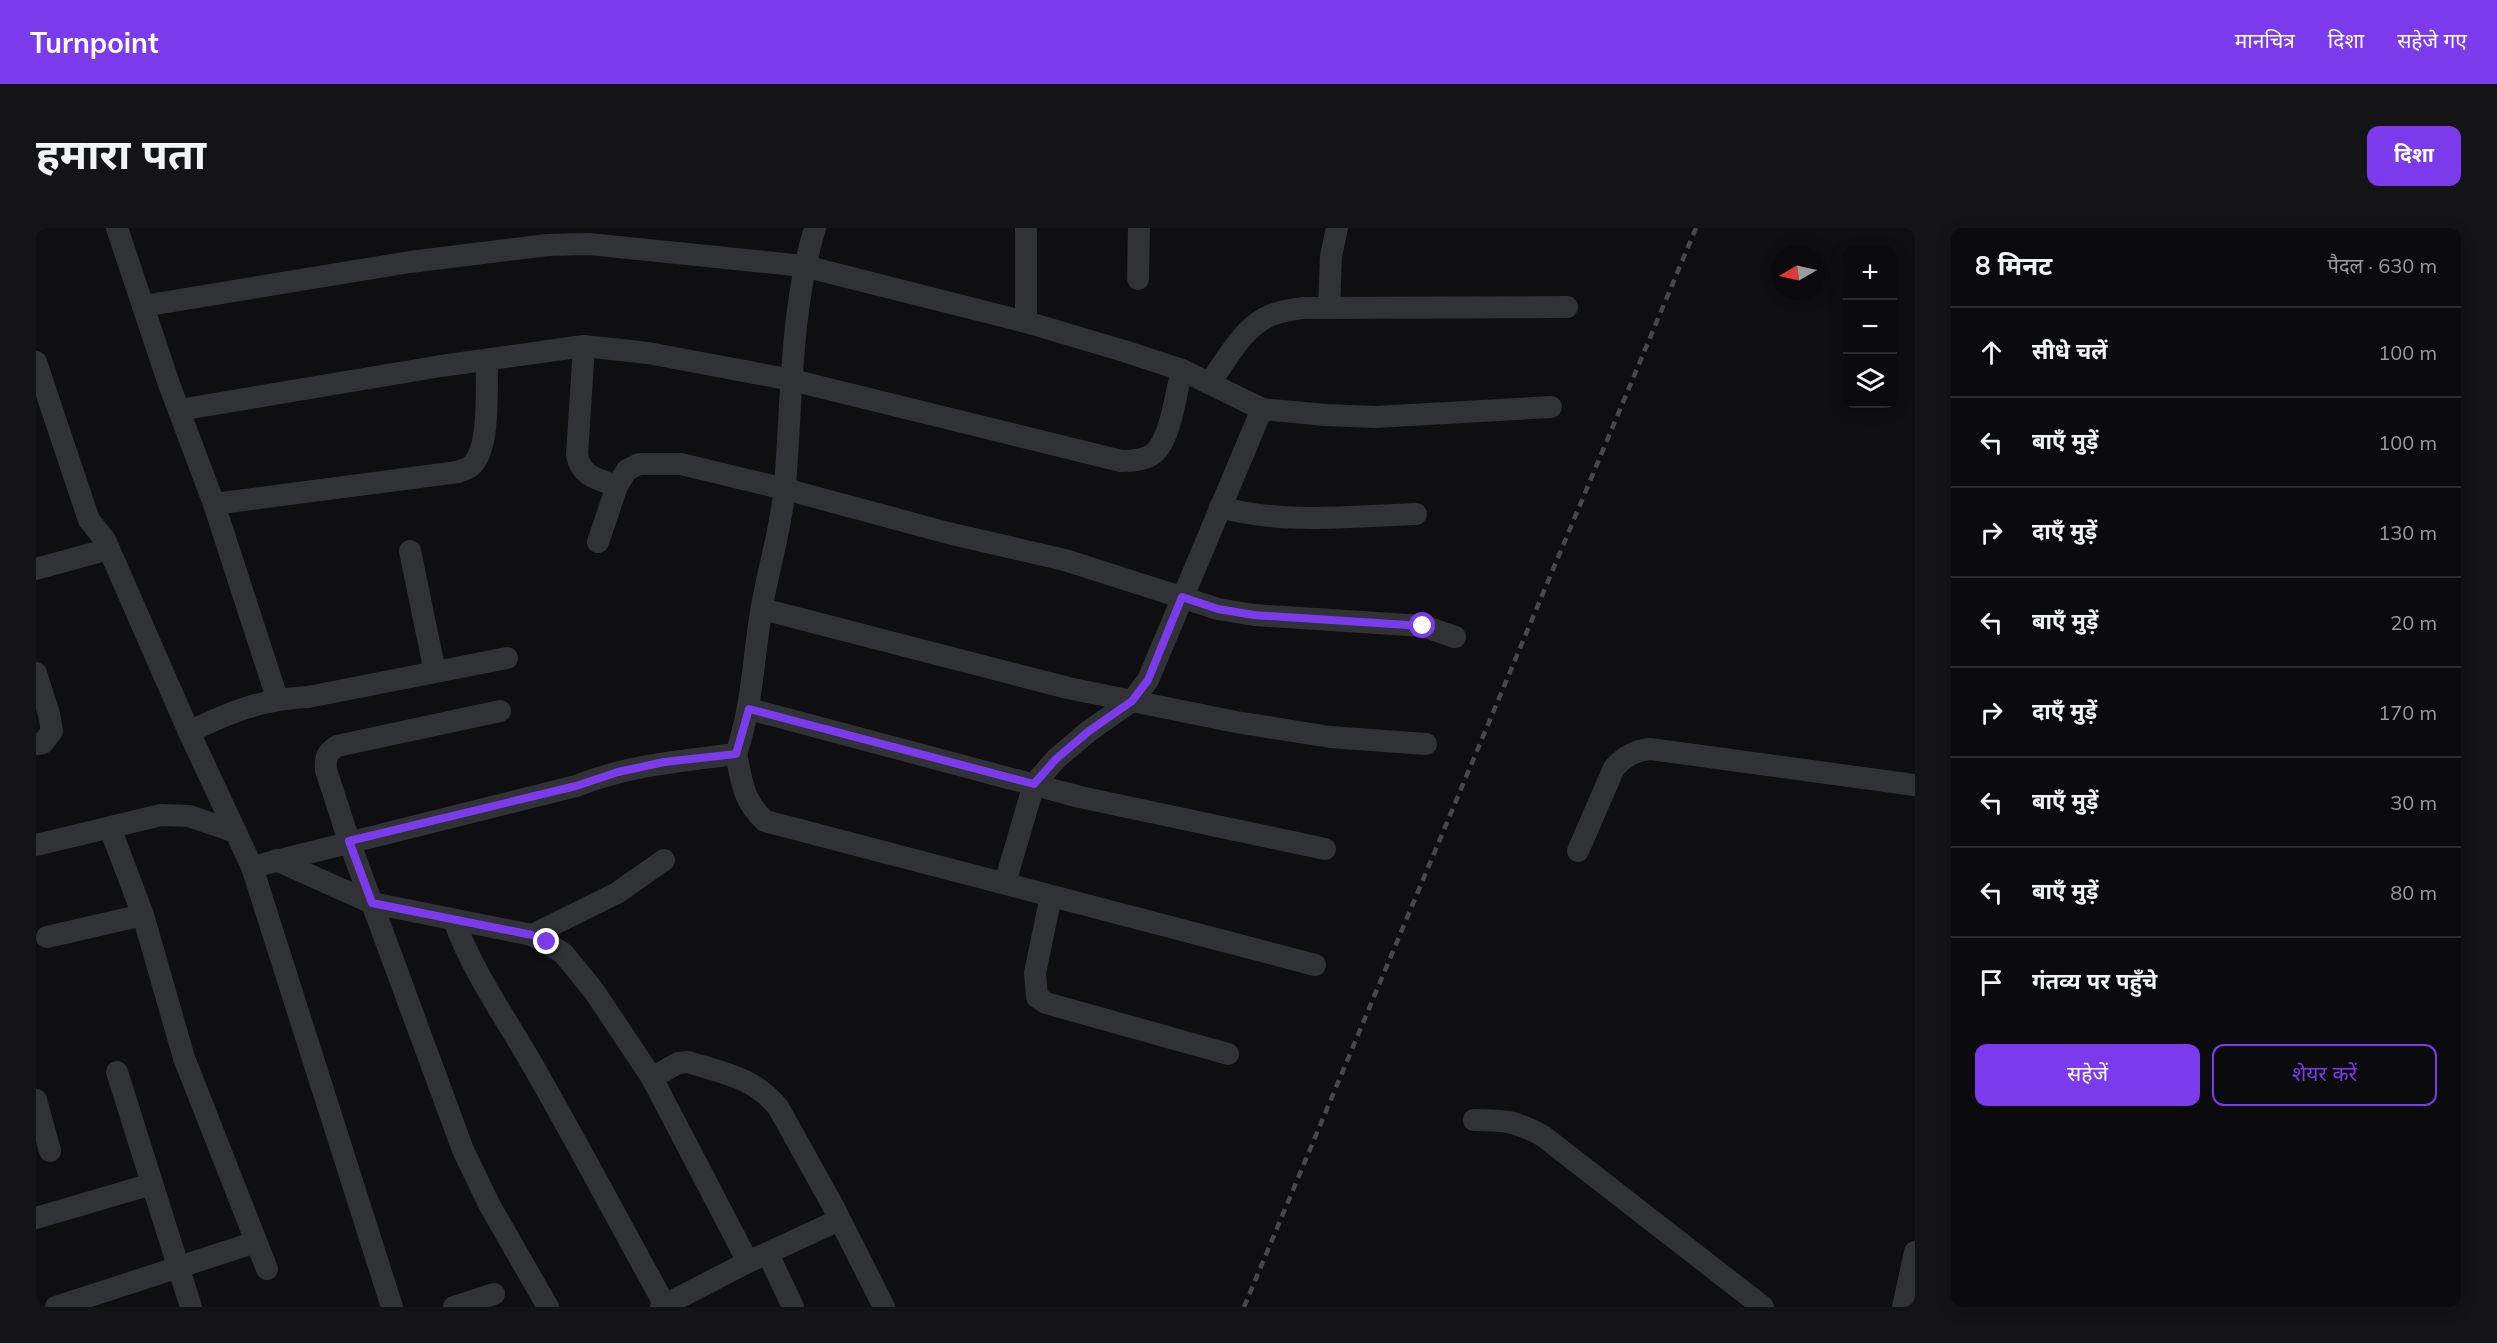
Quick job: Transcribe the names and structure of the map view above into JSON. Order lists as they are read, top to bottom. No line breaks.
{"north":"left","page":{"header":"Turnpoint","nav":["मानचित्र","दिशा","सहेजे गए"],"buttons":["दिशा",["सहेजें","शेयर करें"]],"title":"हमारा पता","heading":["8 मिनट","पैदल · 630 m"],"map_buttons":["+","−"],"list":[["सीधे चलें","100 m"],["बाएँ मुड़ें","100 m"],["दाएँ मुड़ें","130 m"],["बाएँ मुड़ें","20 m"],["दाएँ मुड़ें","170 m"],["बाएँ मुड़ें","30 m"],["बाएँ मुड़ें","80 m"],"गंतव्य पर पहुँचे"]}}
